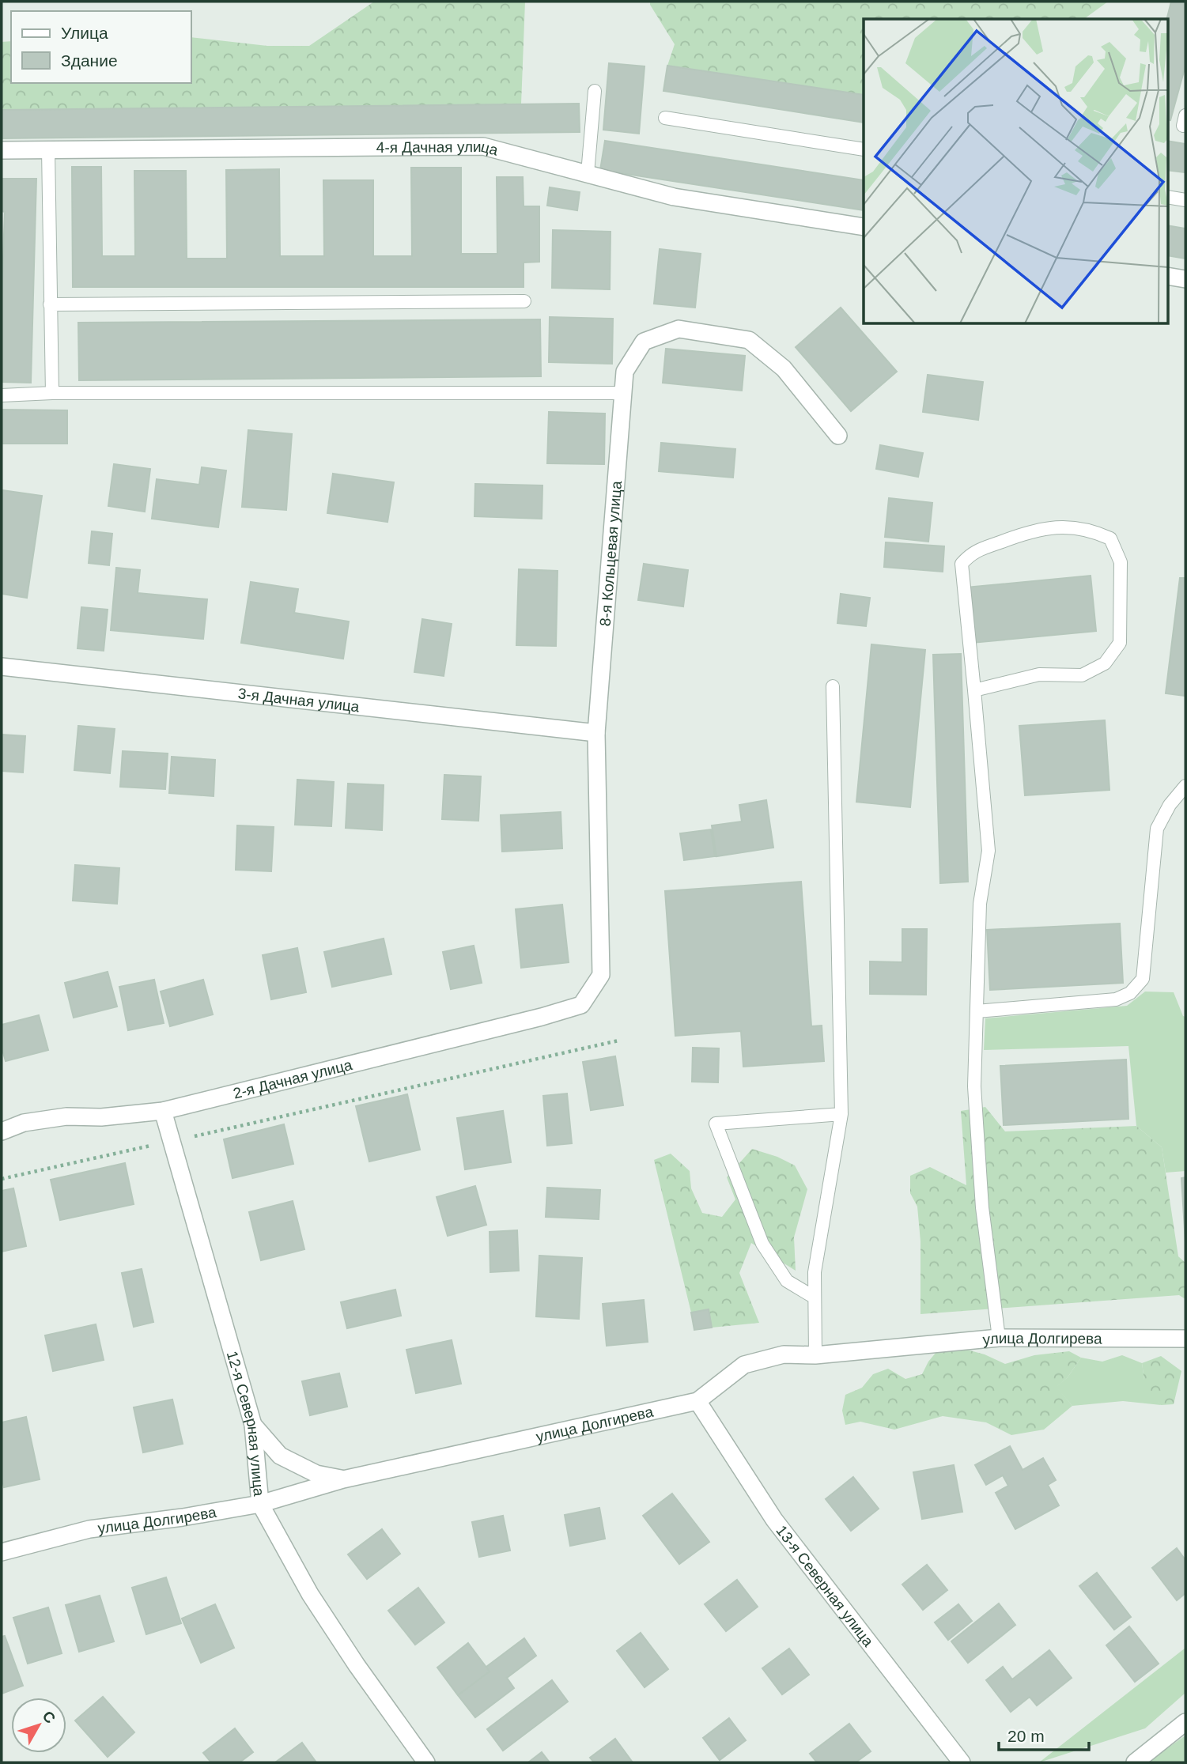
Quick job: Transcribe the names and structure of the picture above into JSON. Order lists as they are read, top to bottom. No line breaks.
{"streets":{"street":["4-я Дачная улица","8-я Кольцевая улица","3-я Дачная улица","2-я Дачная улица","улица Долгирева","12-я Северная улица","13-я Северная улица"]},"crossings":[["8-я Кольцевая улица","3-я Дачная улица"],["8-я Кольцевая улица","2-я Дачная улица"],["2-я Дачная улица","12-я Северная улица"],["улица Долгирева","12-я Северная улица"],["улица Долгирева","13-я Северная улица"]],"legend":["Улица","Здание"],"scale_bar":"20 m","north":"top right"}
